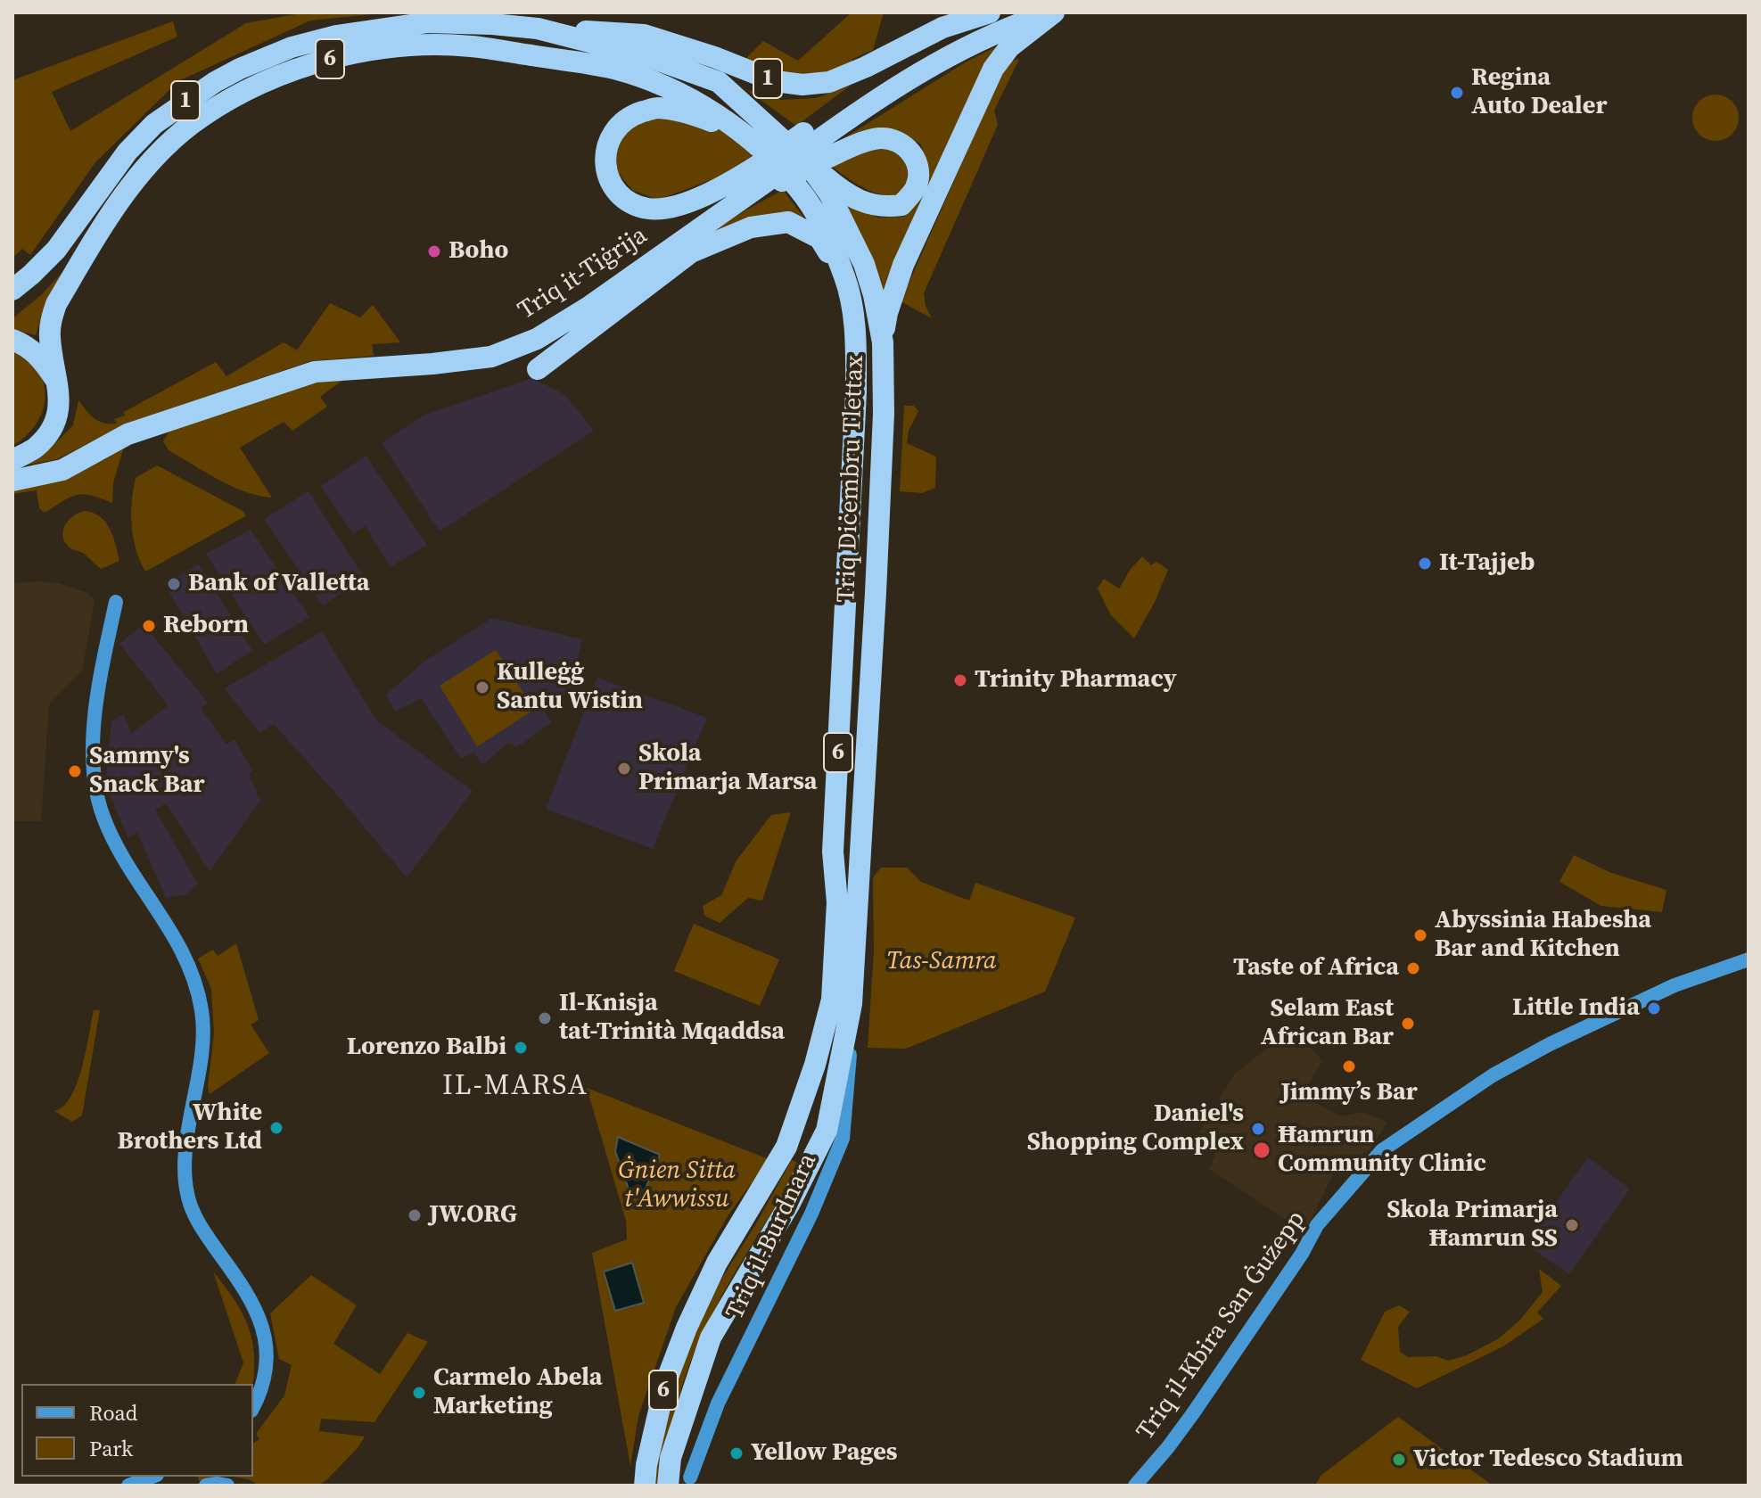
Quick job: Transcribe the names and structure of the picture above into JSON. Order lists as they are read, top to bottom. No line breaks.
{"streets":{"highway":["6","1","Triq it-Tiġrija","Triq Diċembru Tlettax"],"main road":["Triq il-Burdnara","Triq il-Kbira San Ġużepp"]},"crossings":[["1","Triq Diċembru Tlettax"],["Triq it-Tiġrija","Triq Diċembru Tlettax"],["Triq Diċembru Tlettax","Triq il-Burdnara"]],"districts":["IL-MARSA"],"parks":["Tas-Samra","Ġnien Sitta t'Awwissu"],"places":["Regina Auto Dealer","Boho","It-Tajjeb","Bank of Valletta","Reborn","Trinity Pharmacy","Kulleġġ Santu Wistin","Skola Primarja Marsa","Sammy's Snack Bar","Abyssinia Habesha Bar and Kitchen","Taste of Africa","Little India","Il-Knisja tat-Trinità Mqaddsa","Selam East African Bar","Lorenzo Balbi","Jimmy’s Bar","White Brothers Ltd","Daniel's Shopping Complex","Ħamrun Community Clinic","JW.ORG","Skola Primarja Ħamrun SS","Carmelo Abela Marketing","Yellow Pages","Victor Tedesco Stadium"],"legend":["Road","Park"]}
